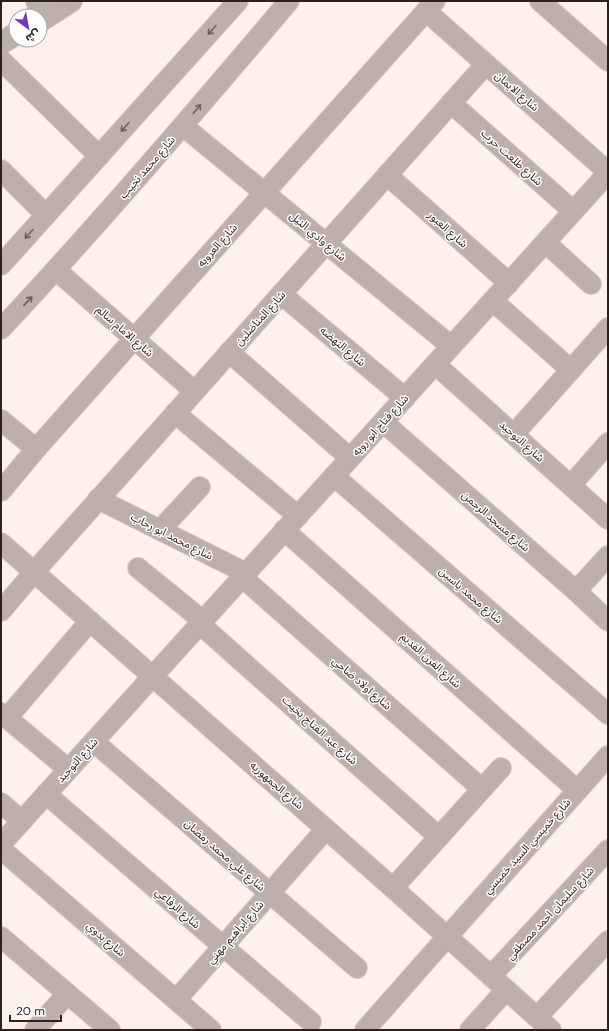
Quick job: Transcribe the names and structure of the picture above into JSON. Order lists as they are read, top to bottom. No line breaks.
{"streets":{"street":["شارع الايمان","شارع طلعت حرب","شارع محمد نجيب","شارع العبور","شارع وادي النيل","شارع العروبه","شارع المناضلين","شارع الامام سالم","شارع النهضه","شارع فتاح ابو رويه","شارع التوحيد","شارع مسجد الرحمن","شارع محمد ابو رحاب","شارع محمد ياسين","شارع الفرن القديم","شارع اولاد ضاحي","شارع عبد الفتاح بخيت","شارع الجمهوريه","شارع خميسي السيد خميسي","شارع علي محمد رمضان","شارع الرفاعي","شارع سليمان احمد مصطفي","شارع ابراهيم مهني","شارع بدوي"]},"crossings":[["شارع الايمان","شارع العروبه"],["شارع الايمان","شارع المناضلين"],["شارع الايمان","شارع فتاح ابو رويه"],["شارع طلعت حرب","شارع المناضلين"],["شارع طلعت حرب","شارع فتاح ابو رويه"],["شارع محمد نجيب","شارع وادي النيل"],["شارع محمد نجيب","شارع الامام سالم"],["شارع العبور","شارع المناضلين"],["شارع العبور","شارع فتاح ابو رويه"],["شارع وادي النيل","شارع العروبه"],["شارع وادي النيل","شارع المناضلين"],["شارع وادي النيل","شارع فتاح ابو رويه"],["شارع العروبه","شارع الامام سالم"],["شارع المناضلين","شارع الامام سالم"],["شارع المناضلين","شارع النهضه"],["شارع المناضلين","شارع محمد ابو رحاب"],["شارع المناضلين","شارع الجمهوريه"],["شارع النهضه","شارع فتاح ابو رويه"],["شارع فتاح ابو رويه","شارع التوحيد"],["شارع فتاح ابو رويه","شارع مسجد الرحمن"],["شارع فتاح ابو رويه","شارع محمد ابو رحاب"],["شارع فتاح ابو رويه","شارع محمد ياسين"],["شارع فتاح ابو رويه","شارع الفرن القديم"],["شارع فتاح ابو رويه","شارع اولاد ضاحي"],["شارع فتاح ابو رويه","شارع عبد الفتاح بخيت"],["شارع فتاح ابو رويه","شارع الجمهوريه"],["شارع التوحيد","شارع الجمهوريه"],["شارع التوحيد","شارع علي محمد رمضان"],["شارع التوحيد","شارع الرفاعي"],["شارع محمد ابو رحاب","شارع اولاد ضاحي"],["شارع الفرن القديم","شارع خميسي السيد خميسي"],["شارع الجمهوريه","شارع خميسي السيد خميسي"],["شارع الجمهوريه","شارع سليمان احمد مصطفي"],["شارع الجمهوريه","شارع ابراهيم مهني"],["شارع علي محمد رمضان","شارع ابراهيم مهني"],["شارع الرفاعي","شارع ابراهيم مهني"],["شارع ابراهيم مهني","شارع بدوي"]],"scale_bar":"20 m","north":"bottom right"}
